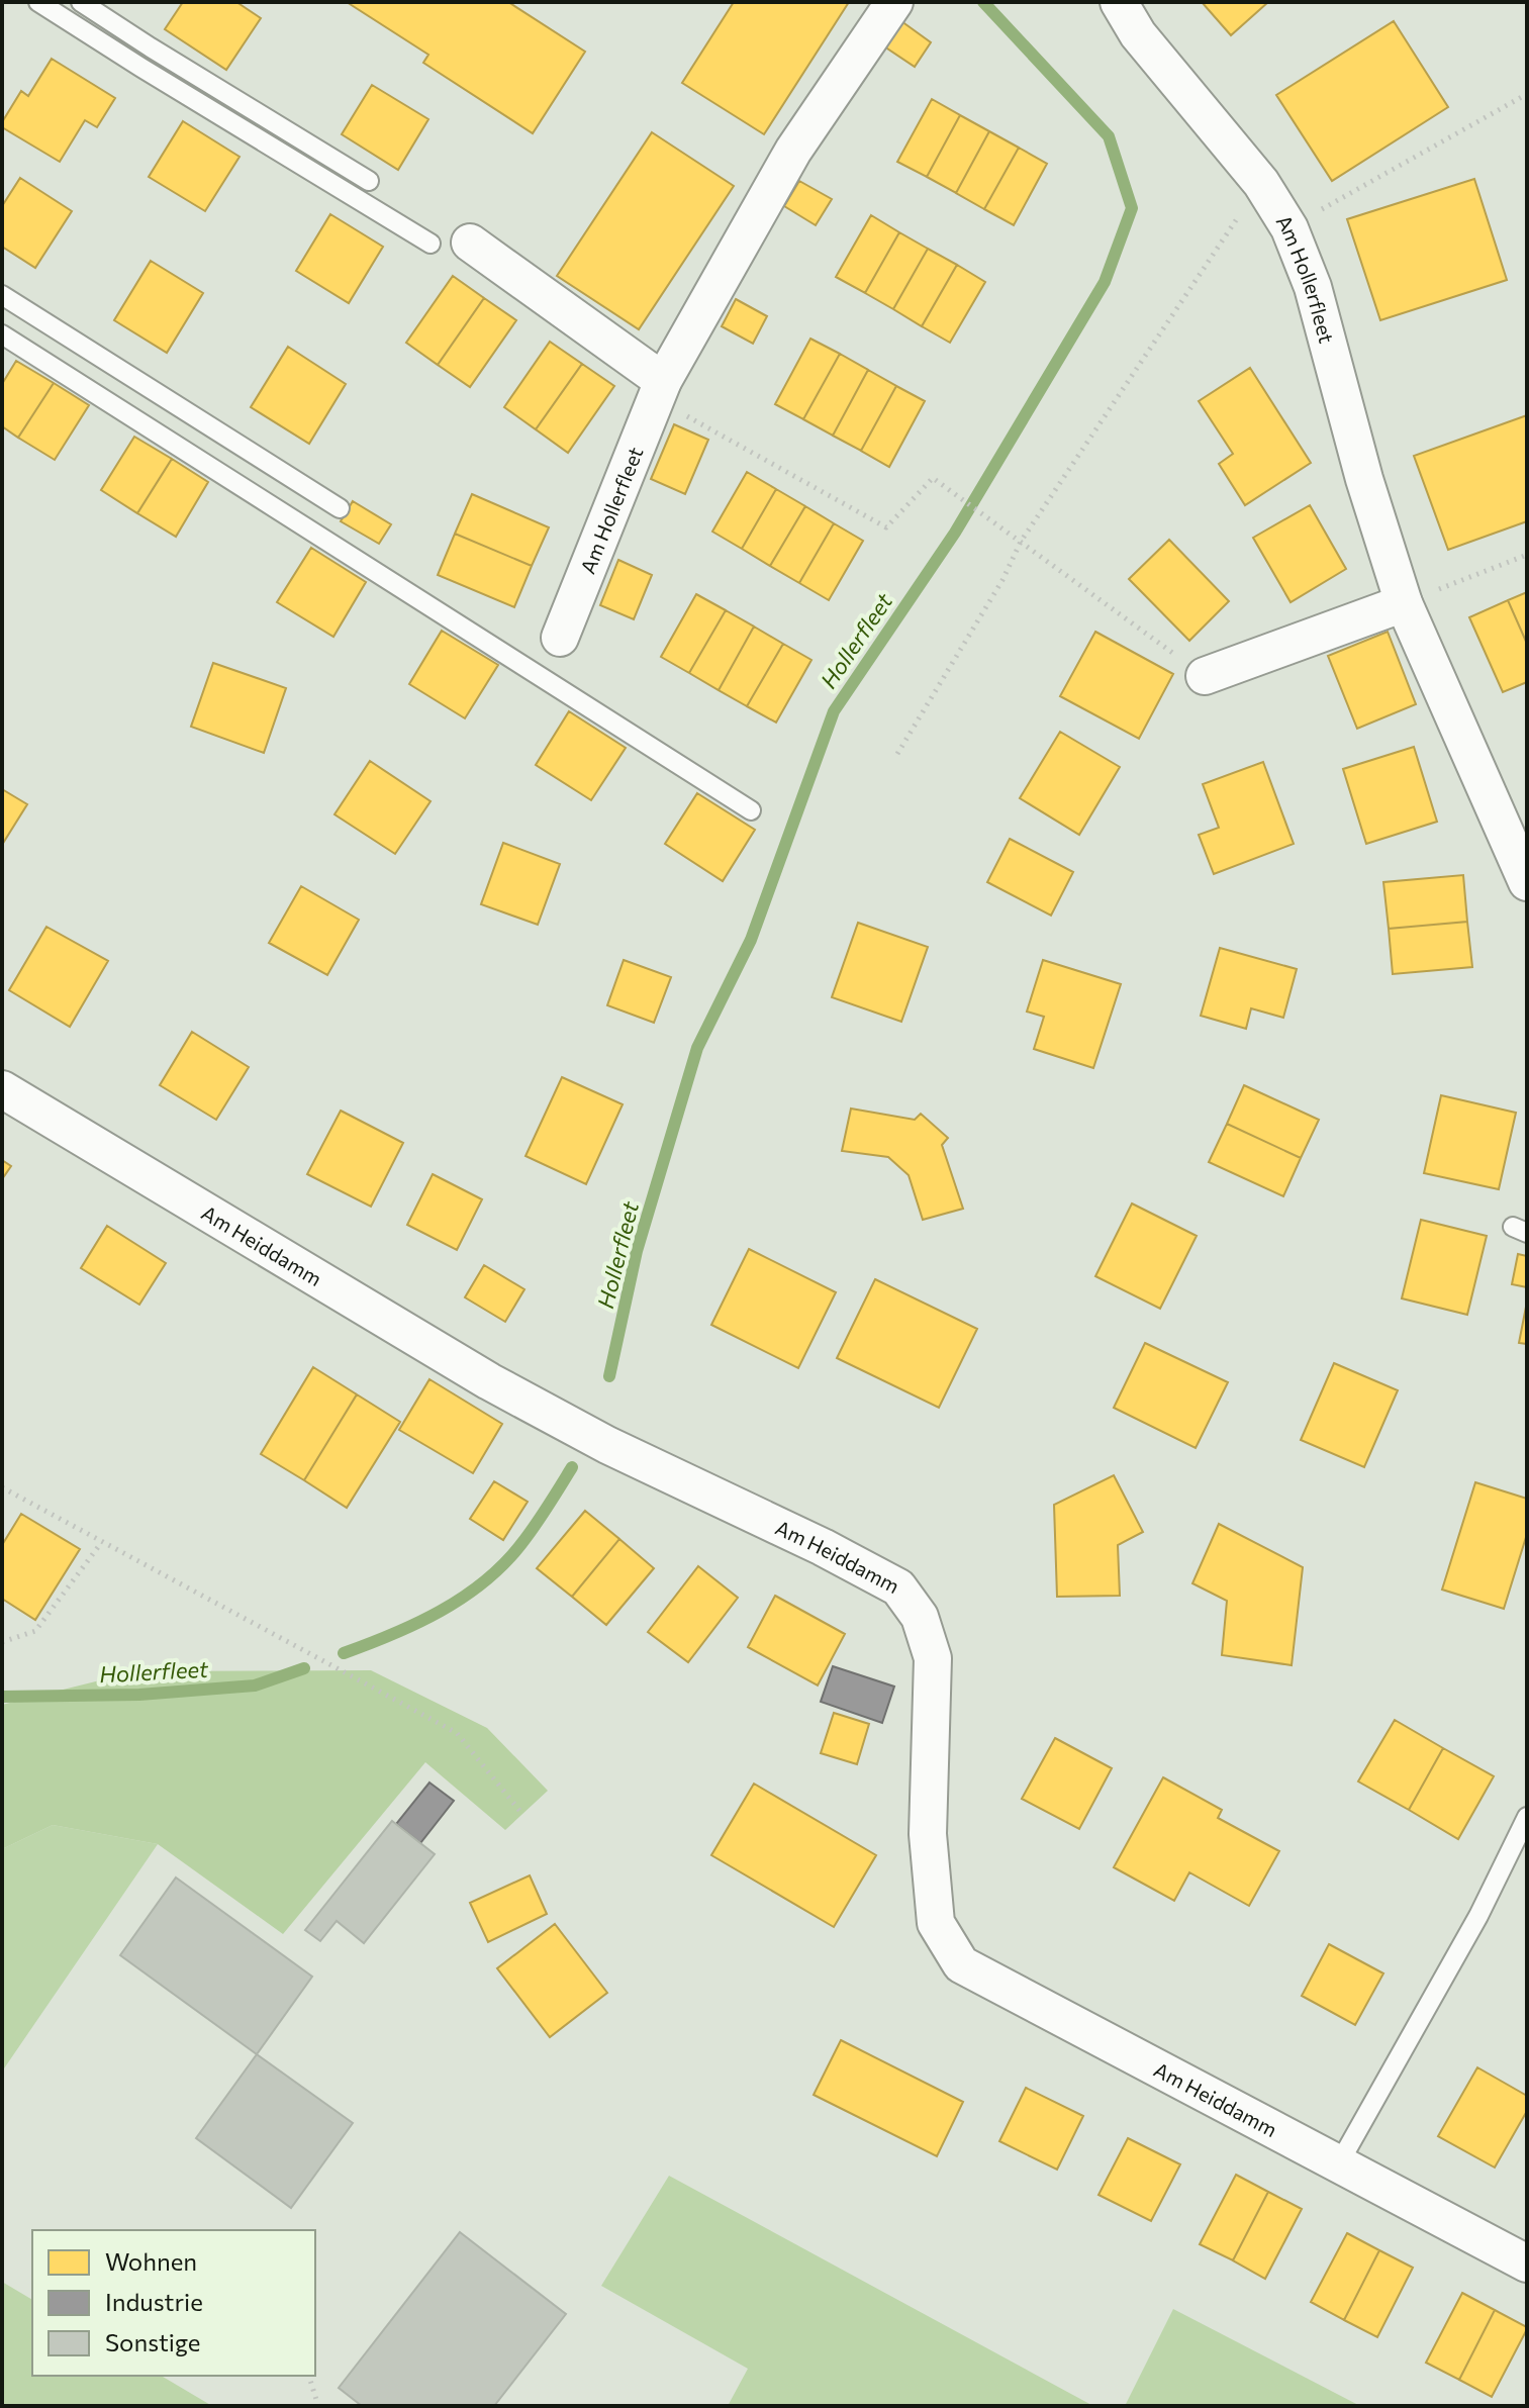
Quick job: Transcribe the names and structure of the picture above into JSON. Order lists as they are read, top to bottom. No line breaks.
{"streets":{"street":["Am Hollerfleet","Am Heiddamm"]},"water":["Hollerfleet"],"legend":["Wohnen","Industrie","Sonstige"]}
